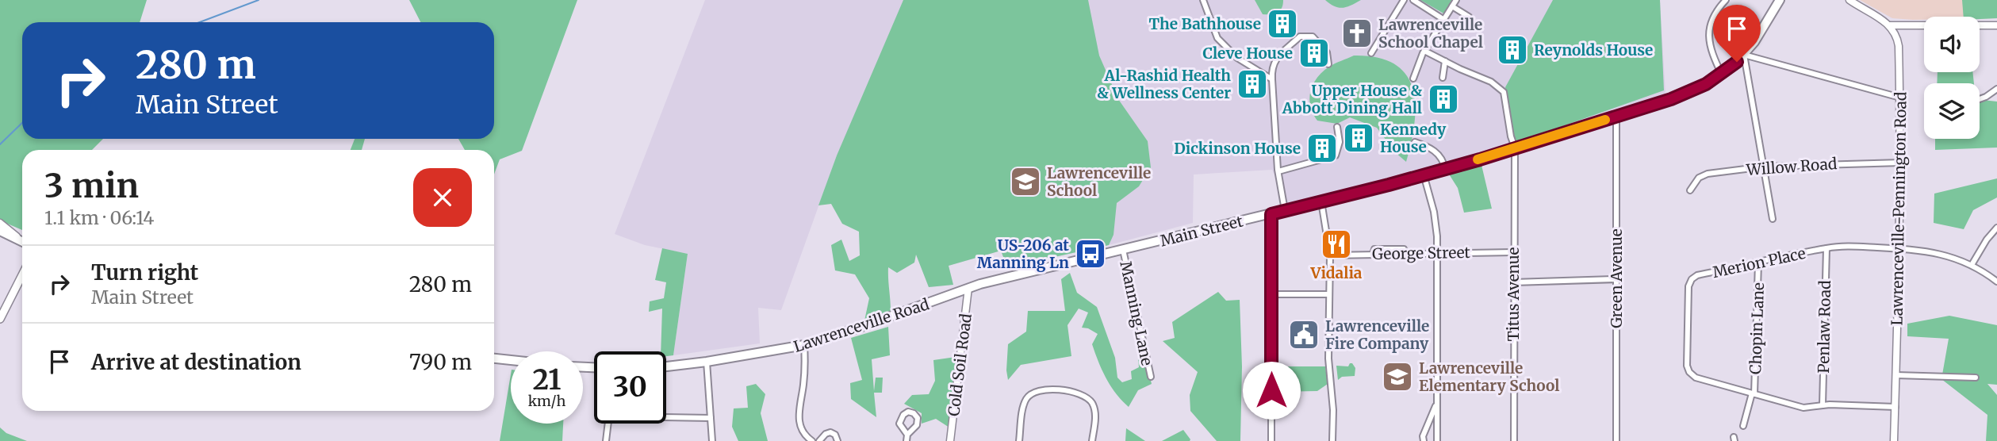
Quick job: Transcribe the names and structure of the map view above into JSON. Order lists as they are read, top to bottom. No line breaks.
{"streets":{"highway":["Main Street","Lawrenceville Road"],"street":["Willow Road","Lawrenceville-Pennington Road","George Street","Merion Place","Green Avenue","Titus Avenue","Manning Lane","Penlaw Road","Chopin Lane","Cold Soil Road"]},"crossings":[["Willow Road","Lawrenceville-Pennington Road"],["Lawrenceville-Pennington Road","Merion Place"],["Main Street","Green Avenue"],["Main Street","Titus Avenue"],["Main Street","Manning Lane"],["Main Street","Lawrenceville Road"],["Main Street","Cold Soil Road"],["George Street","Titus Avenue"],["Merion Place","Penlaw Road"],["Merion Place","Chopin Lane"],["Lawrenceville Road","Cold Soil Road"]],"places":{"building":["The Bathhouse","Reynolds House","Cleve House","Al-Rashid Health & Wellness Center","Upper House & Abbott Dining Hall","Kennedy House","Dickinson House"],"church":["Lawrenceville School Chapel"],"school or university":["Lawrenceville School","Lawrenceville Elementary School"],"restaurant":["Vidalia"],"bus stop":["US-206 at Manning Ln"],"public building":["Lawrenceville Fire Company"]},"page":{"turn":["280 m","Main Street"],"heading":["3 min","1.1 km · 06:14"],"list":[{"name":"Turn right","note":"Main Street","value":"280 m"},{"name":"Arrive at destination","value":"790 m"}],"speed":"21 km/h","limit":"30"}}
